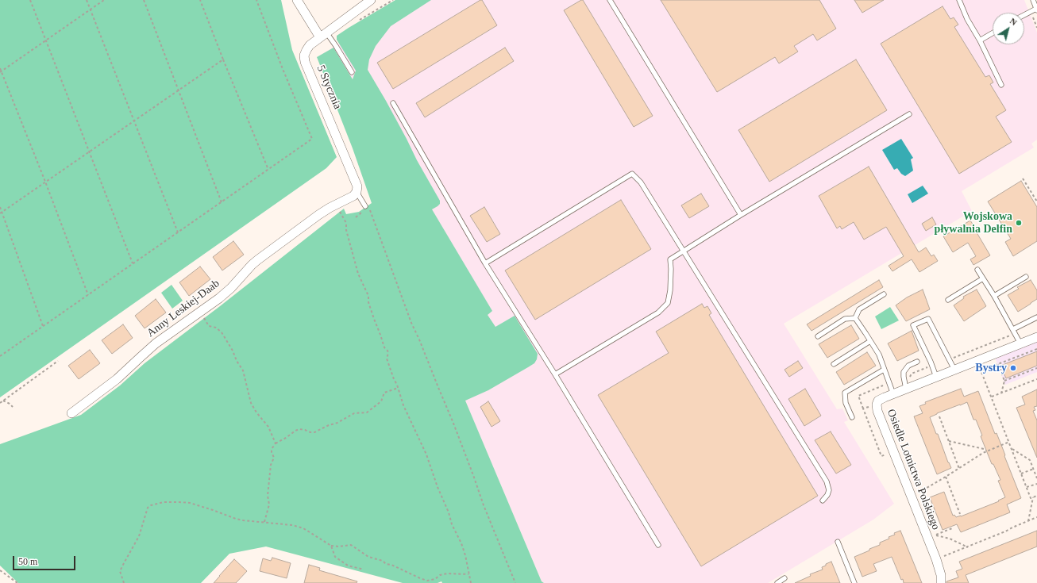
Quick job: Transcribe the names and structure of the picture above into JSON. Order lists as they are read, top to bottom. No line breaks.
{"streets":{"street":["5 Stycznia","Anny Leskiej-Daab","Osiedle Lotnictwa Polskiego"]},"crossings":[["5 Stycznia","Anny Leskiej-Daab"]],"places":["Wojskowa pływalnia Delfin","Bystry"],"scale_bar":"50 m","north":"top right"}
